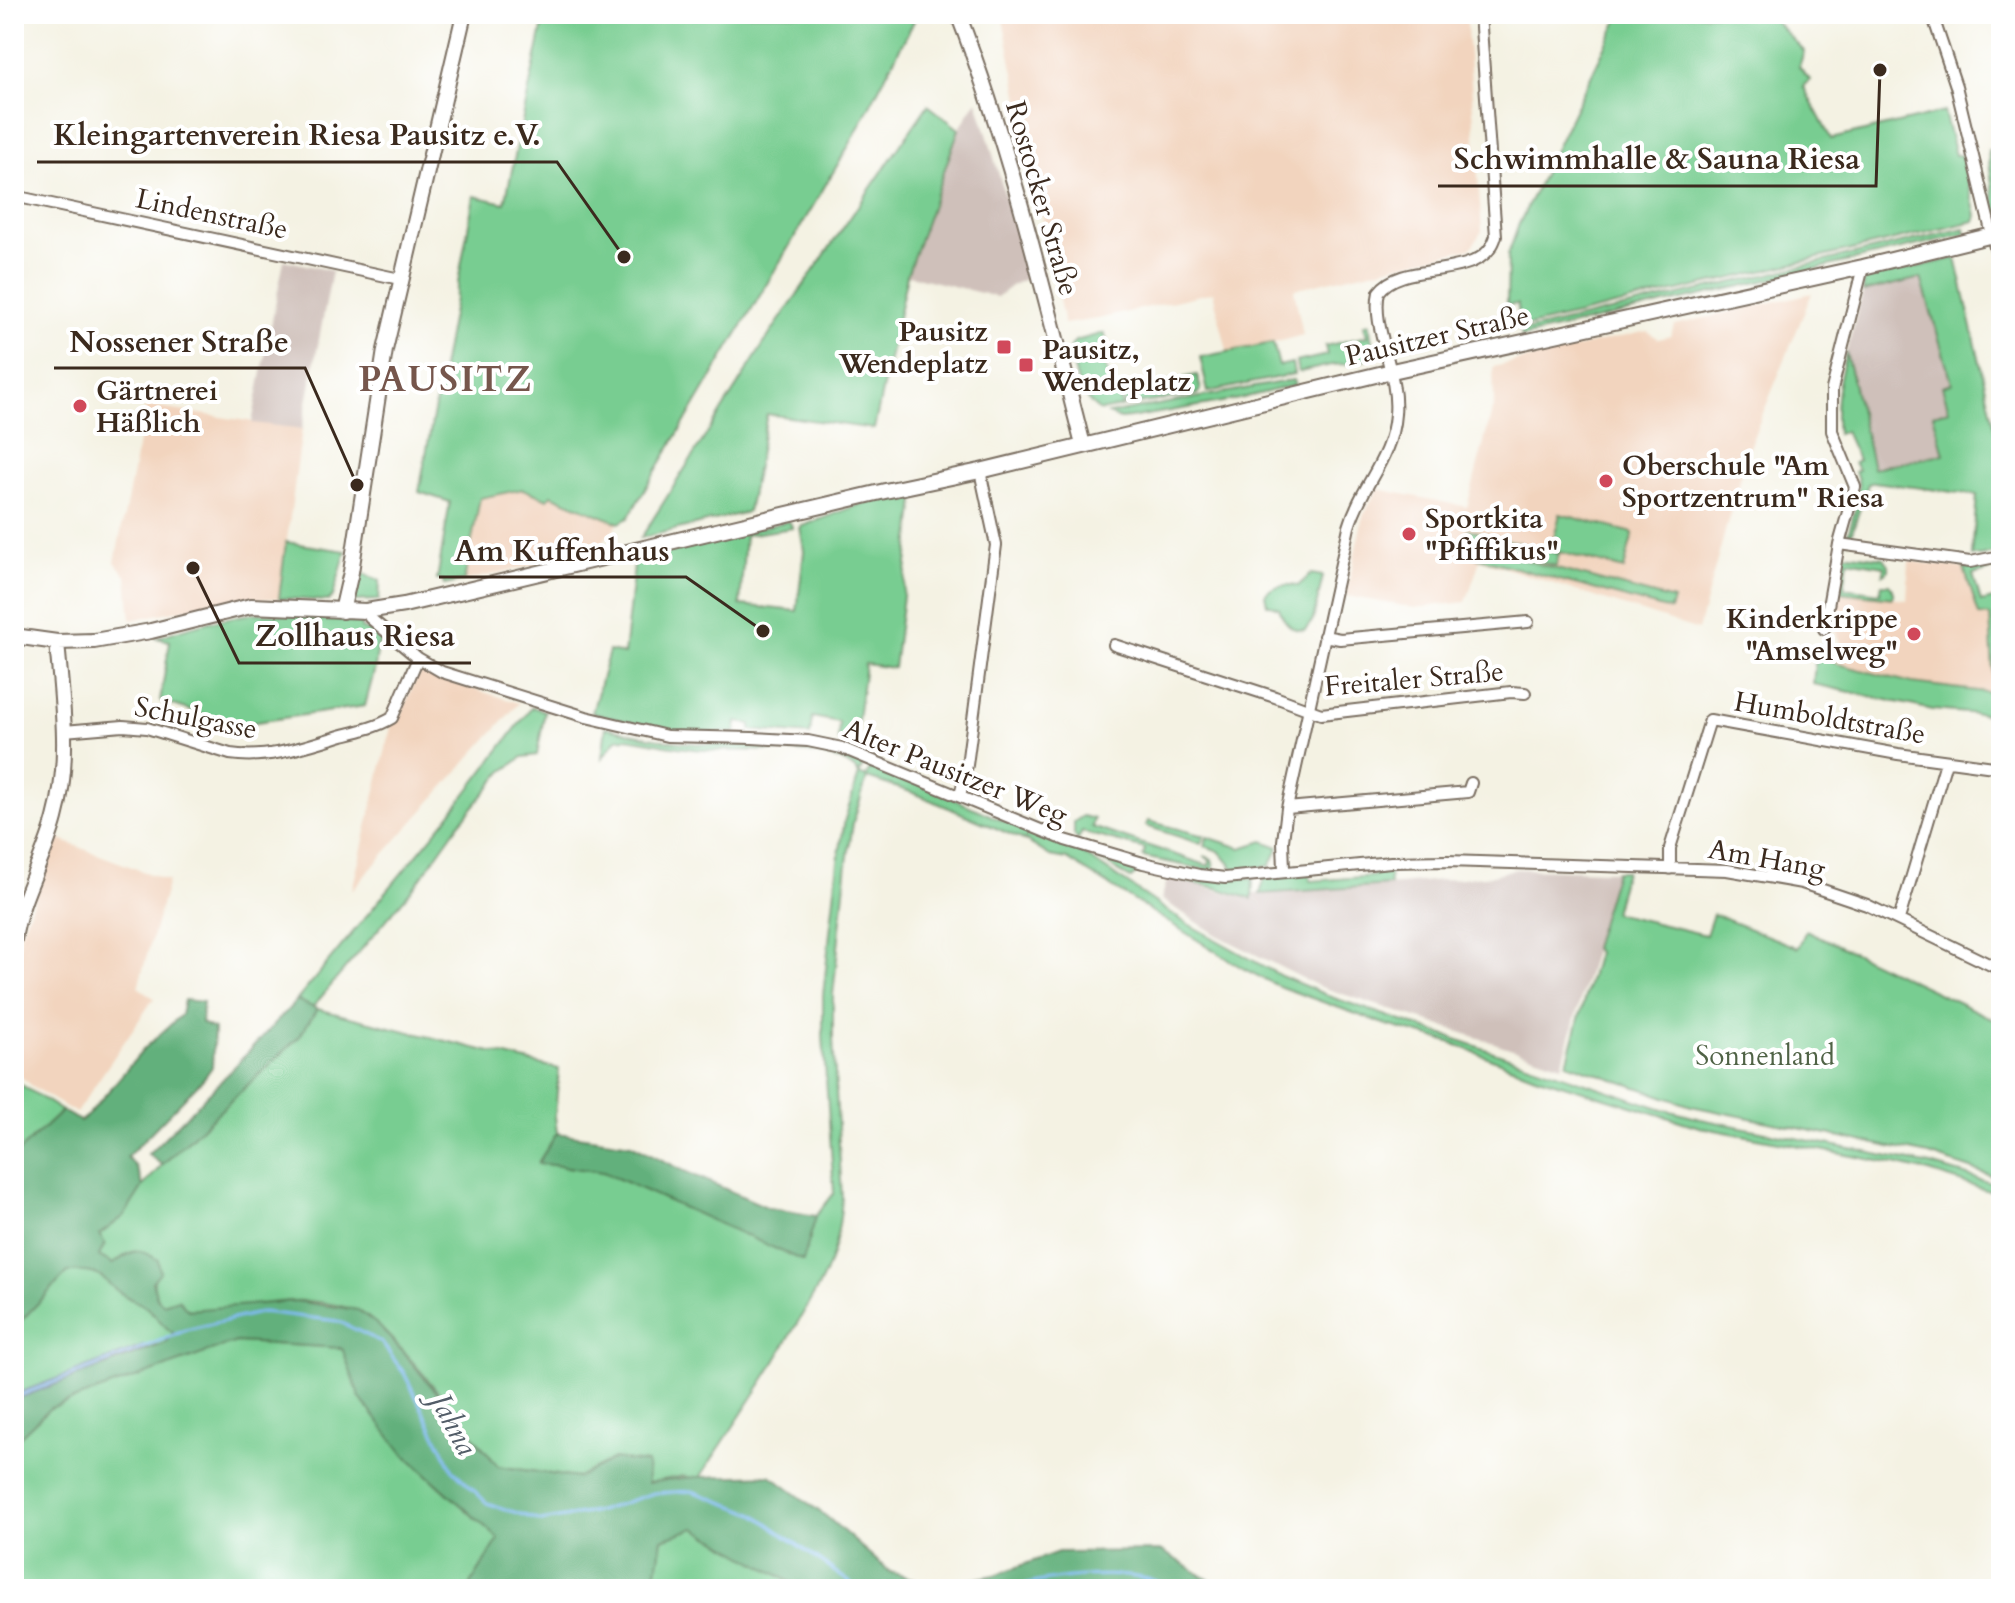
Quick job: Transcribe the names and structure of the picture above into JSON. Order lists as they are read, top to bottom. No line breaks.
{"streets":{"street":["Rostocker Straße","Lindenstraße","Pausitzer Straße","Freitaler Straße","Schulgasse","Humboldtstraße","Alter Pausitzer Weg","Am Hang"]},"crossings":[["Rostocker Straße","Pausitzer Straße"],["Pausitzer Straße","Freitaler Straße"],["Pausitzer Straße","Alter Pausitzer Weg"],["Freitaler Straße","Alter Pausitzer Weg"],["Schulgasse","Alter Pausitzer Weg"],["Humboldtstraße","Am Hang"],["Alter Pausitzer Weg","Am Hang"]],"districts":["PAUSITZ"],"water":["Jahna"],"parks":["Sonnenland"],"places":{"other":["Schwimmhalle & Sauna Riesa","Kleingartenverein Riesa Pausitz e.V.","Gärtnerei Häßlich","Oberschule \"Am Sportzentrum\" Riesa","Nossener Straße","Sportkita \"Pfiffikus\"","Zollhaus Riesa","Am Kuffenhaus","Kinderkrippe \"Amselweg\""],"transit":["Pausitz Wendeplatz","Pausitz, Wendeplatz"]}}
